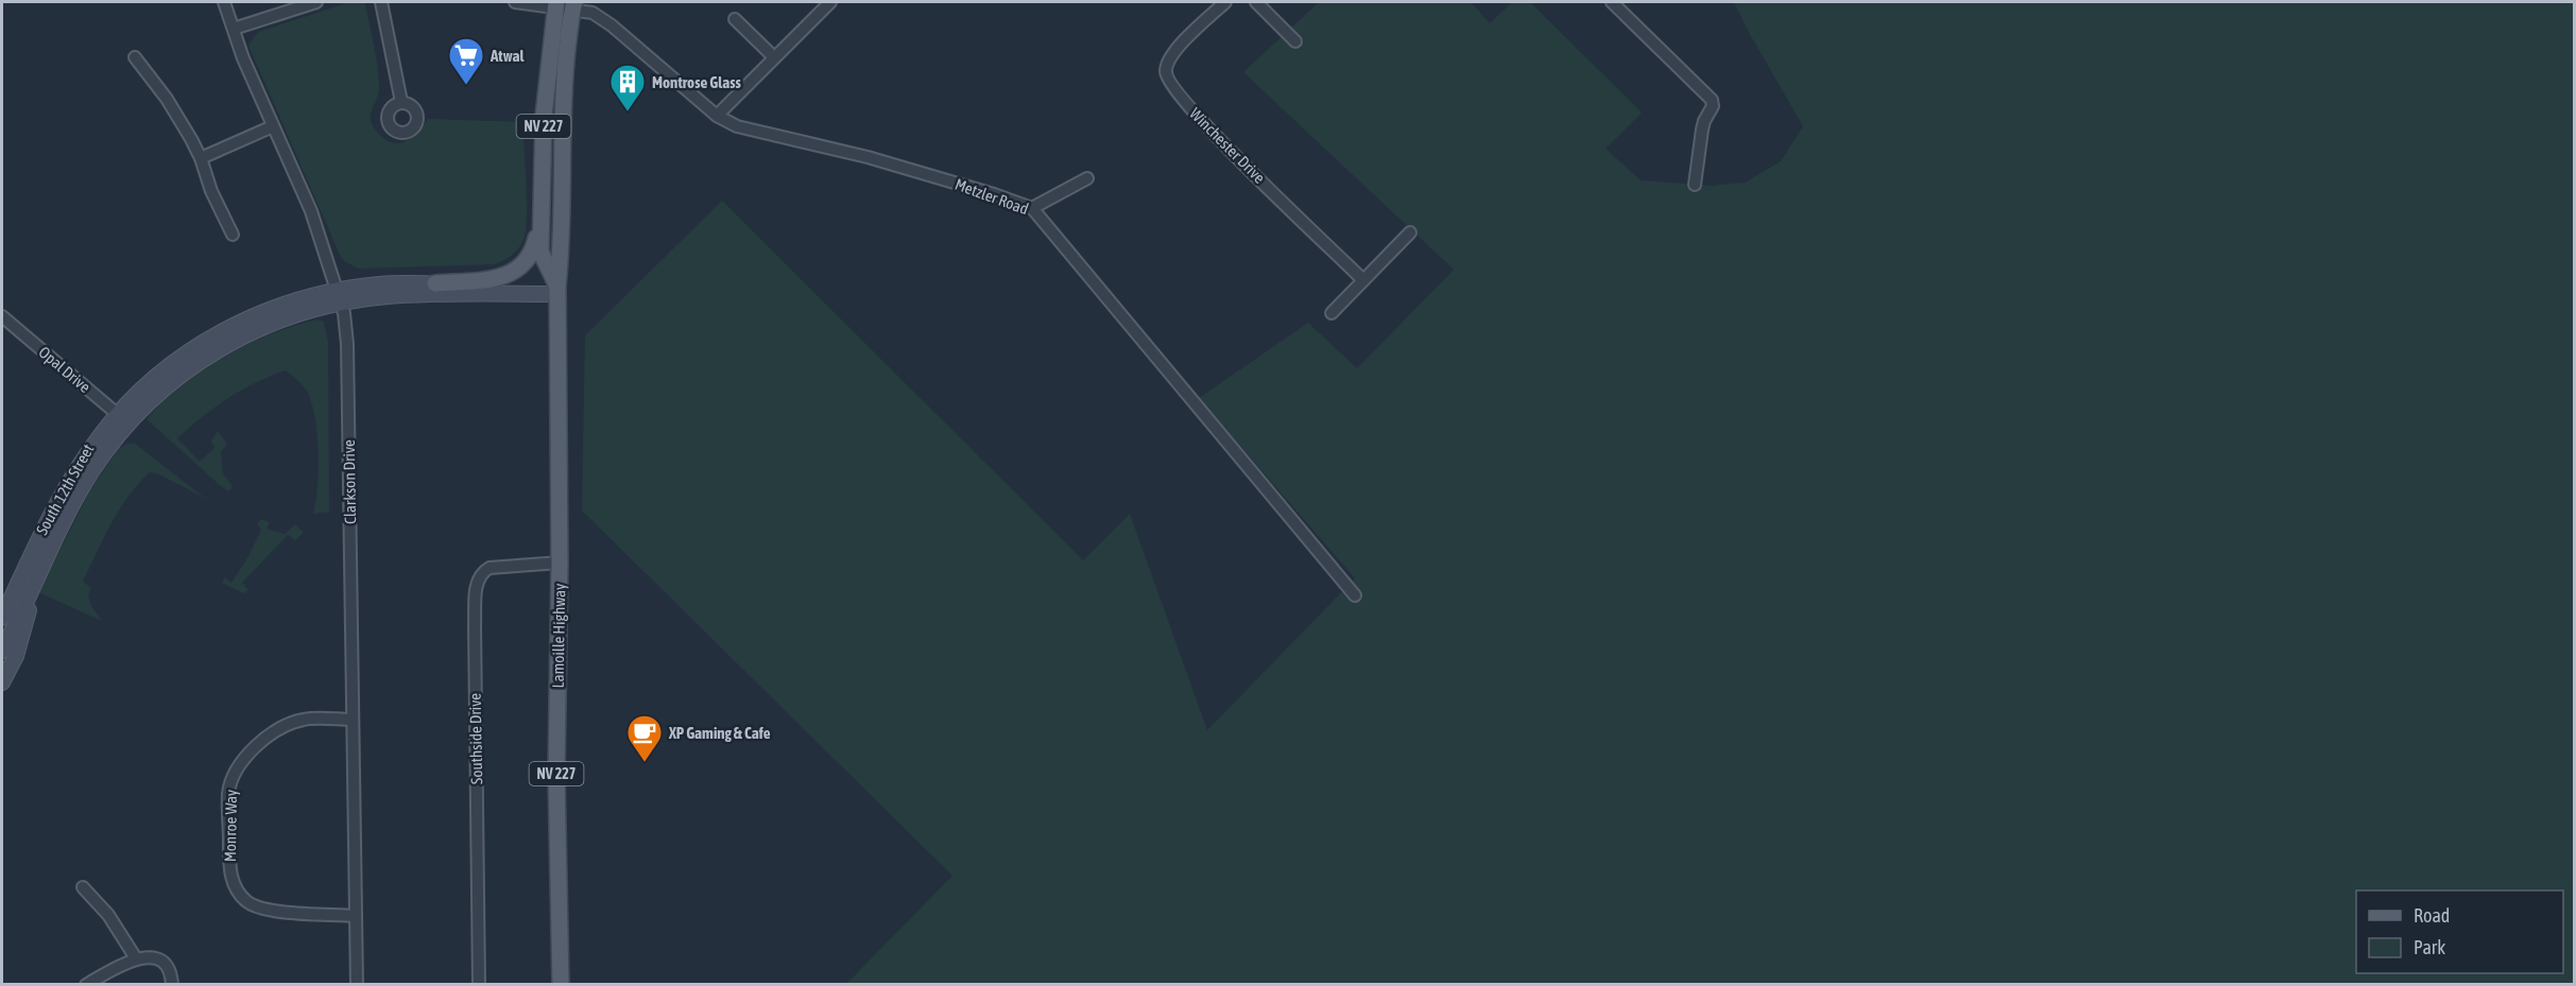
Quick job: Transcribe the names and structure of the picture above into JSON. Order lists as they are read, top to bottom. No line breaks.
{"streets":{"main road":["NV 227","South 12th Street","Lamoille Highway"],"street":["Winchester Drive","Metzler Road","Opal Drive","Clarkson Drive","Southside Drive","Monroe Way"]},"crossings":[["Metzler Road","Lamoille Highway"],["Opal Drive","South 12th Street"],["Clarkson Drive","South 12th Street"],["Clarkson Drive","Monroe Way"],["South 12th Street","Lamoille Highway"],["Lamoille Highway","Southside Drive"]],"places":{"supermarket":["Atwal"],"building":["Montrose Glass"],"cafe":["XP Gaming & Cafe"]},"legend":["Road","Park"]}
